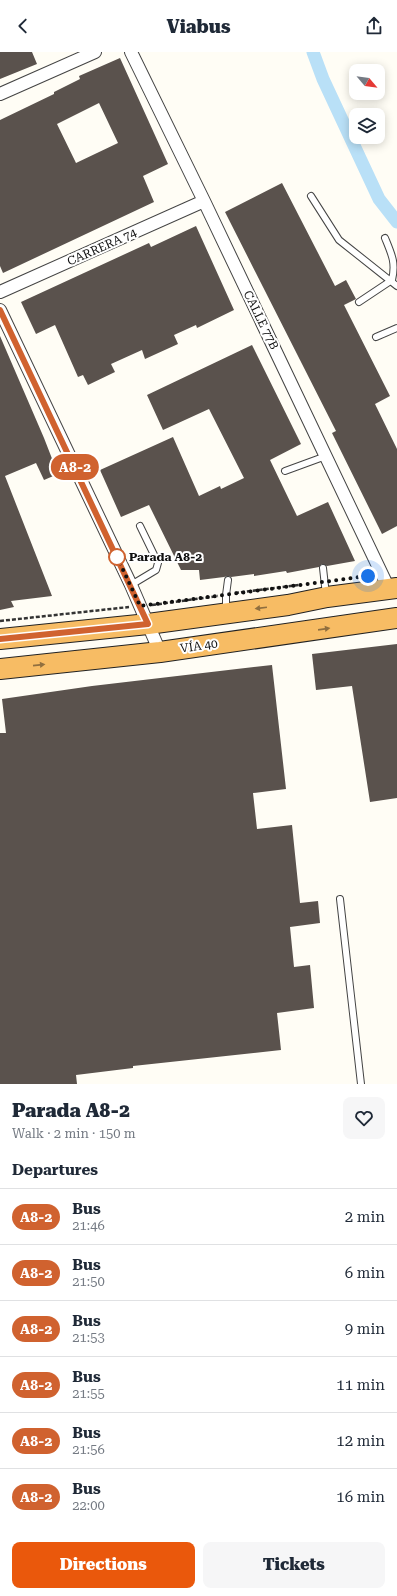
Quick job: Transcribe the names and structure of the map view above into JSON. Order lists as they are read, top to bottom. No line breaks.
{"streets":{"highway":["VÍA 40"],"street":["CARRERA 74","CALLE 77B"]},"crossings":[["CARRERA 74","CALLE 77B"]],"places":["Parada A8-2"],"lines":["bus line A8-2"],"north":"bottom right","page":{"header":"Viabus","on_map":"A8-2","heading":[["Parada A8-2","Walk · 2 min · 150 m"],"Departures"],"list":[{"mark":"A8-2","name":"Bus","note":"21:46","value":"2 min"},{"mark":"A8-2","name":"Bus","note":"21:50","value":"6 min"},{"mark":"A8-2","name":"Bus","note":"21:53","value":"9 min"},{"mark":"A8-2","name":"Bus","note":"21:55","value":"11 min"},{"mark":"A8-2","name":"Bus","note":"21:56","value":"12 min"},{"mark":"A8-2","name":"Bus","note":"22:00","value":"16 min"}],"buttons":["Directions","Tickets"]}}
